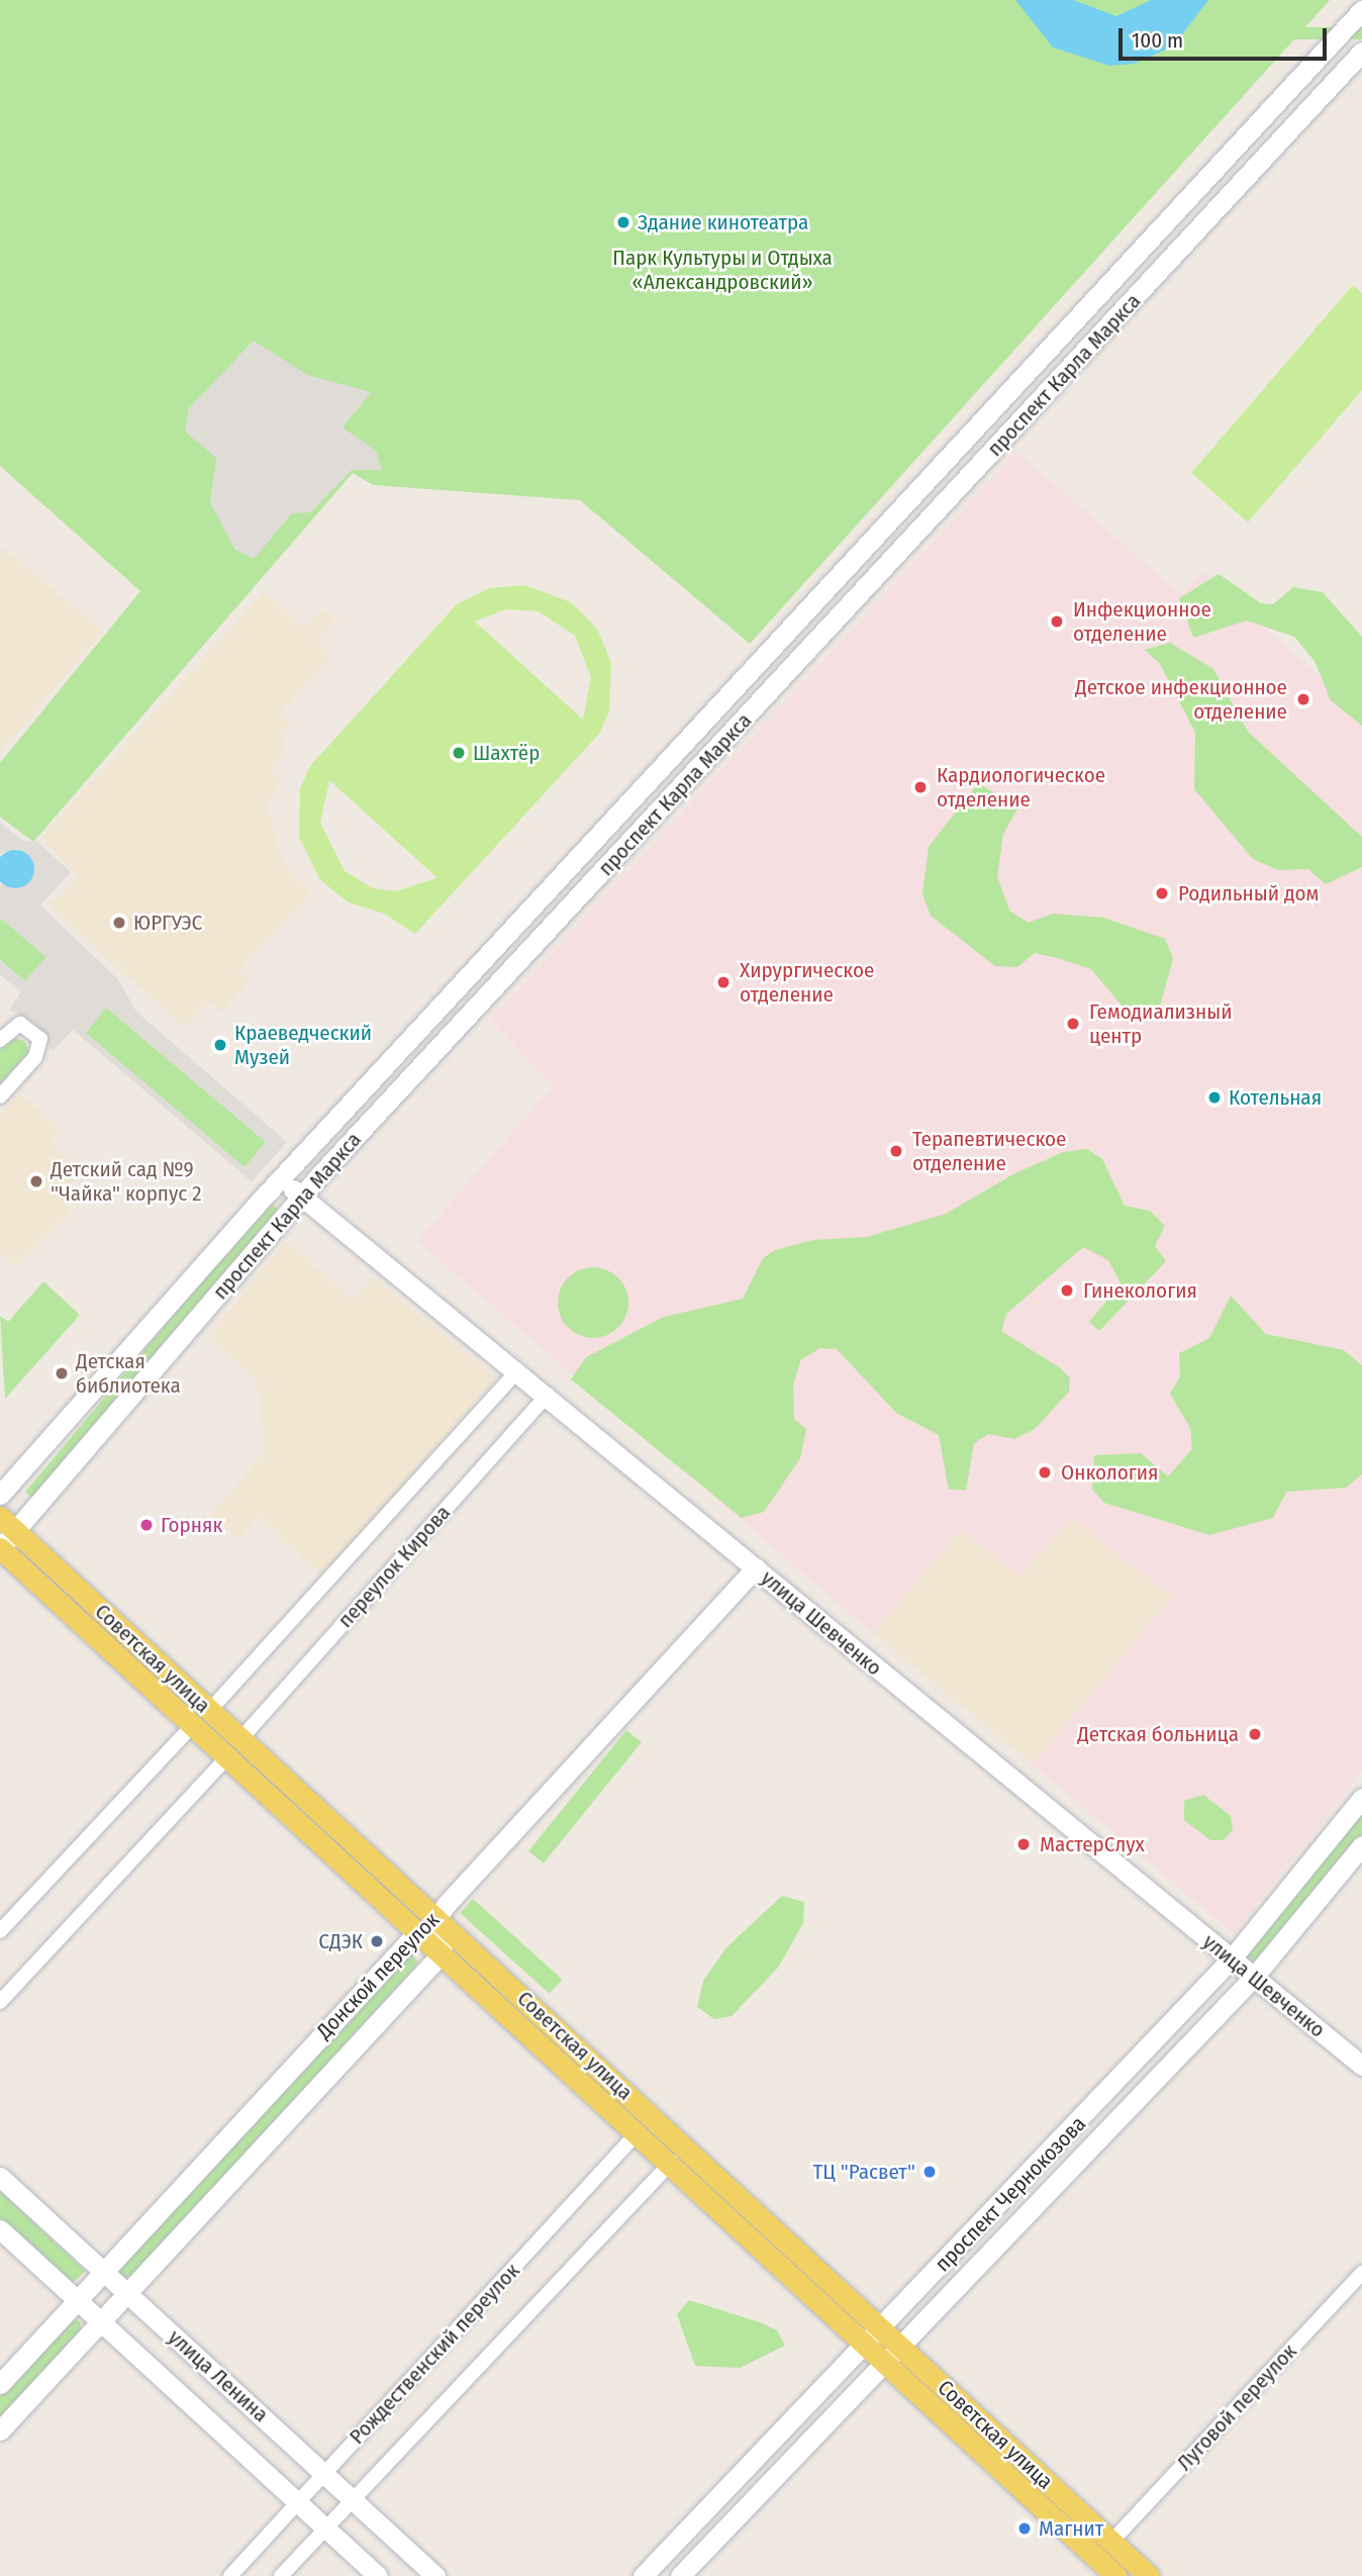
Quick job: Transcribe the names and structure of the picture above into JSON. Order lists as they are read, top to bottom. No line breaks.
{"streets":{"main road":["проспект Карла Маркса","улица Шевченко","Советская улица","Донской переулок","проспект Чернокозова","улица Ленина"],"street":["переулок Кирова","Рождественский переулок","Луговой переулок"]},"crossings":[["проспект Карла Маркса","улица Шевченко"],["проспект Карла Маркса","Советская улица"],["переулок Кирова","улица Шевченко"],["переулок Кирова","Советская улица"],["улица Шевченко","Донской переулок"],["улица Шевченко","проспект Чернокозова"],["Советская улица","Донской переулок"],["Советская улица","проспект Чернокозова"],["Советская улица","Рождественский переулок"],["Советская улица","Луговой переулок"],["Донской переулок","улица Ленина"],["Рождественский переулок","улица Ленина"]],"parks":["Парк Культуры и Отдыха «Александровский»"],"places":["Здание кинотеатра","Инфекционное отделение","Детское инфекционное отделение","Шахтёр","Кардиологическое отделение","Родильный дом","ЮРГУЭС","Хирургическое отделение","Гемодиализный центр","Краеведческий Музей","Котельная","Терапевтическое отделение","Детский сад №9 \"Чайка\" корпус 2","Гинекология","Детская библиотека","Онкология","Горняк","Детская больница","МастерСлух","СДЭК","ТЦ \"Расвет\"","Магнит"],"scale_bar":"100 m"}
